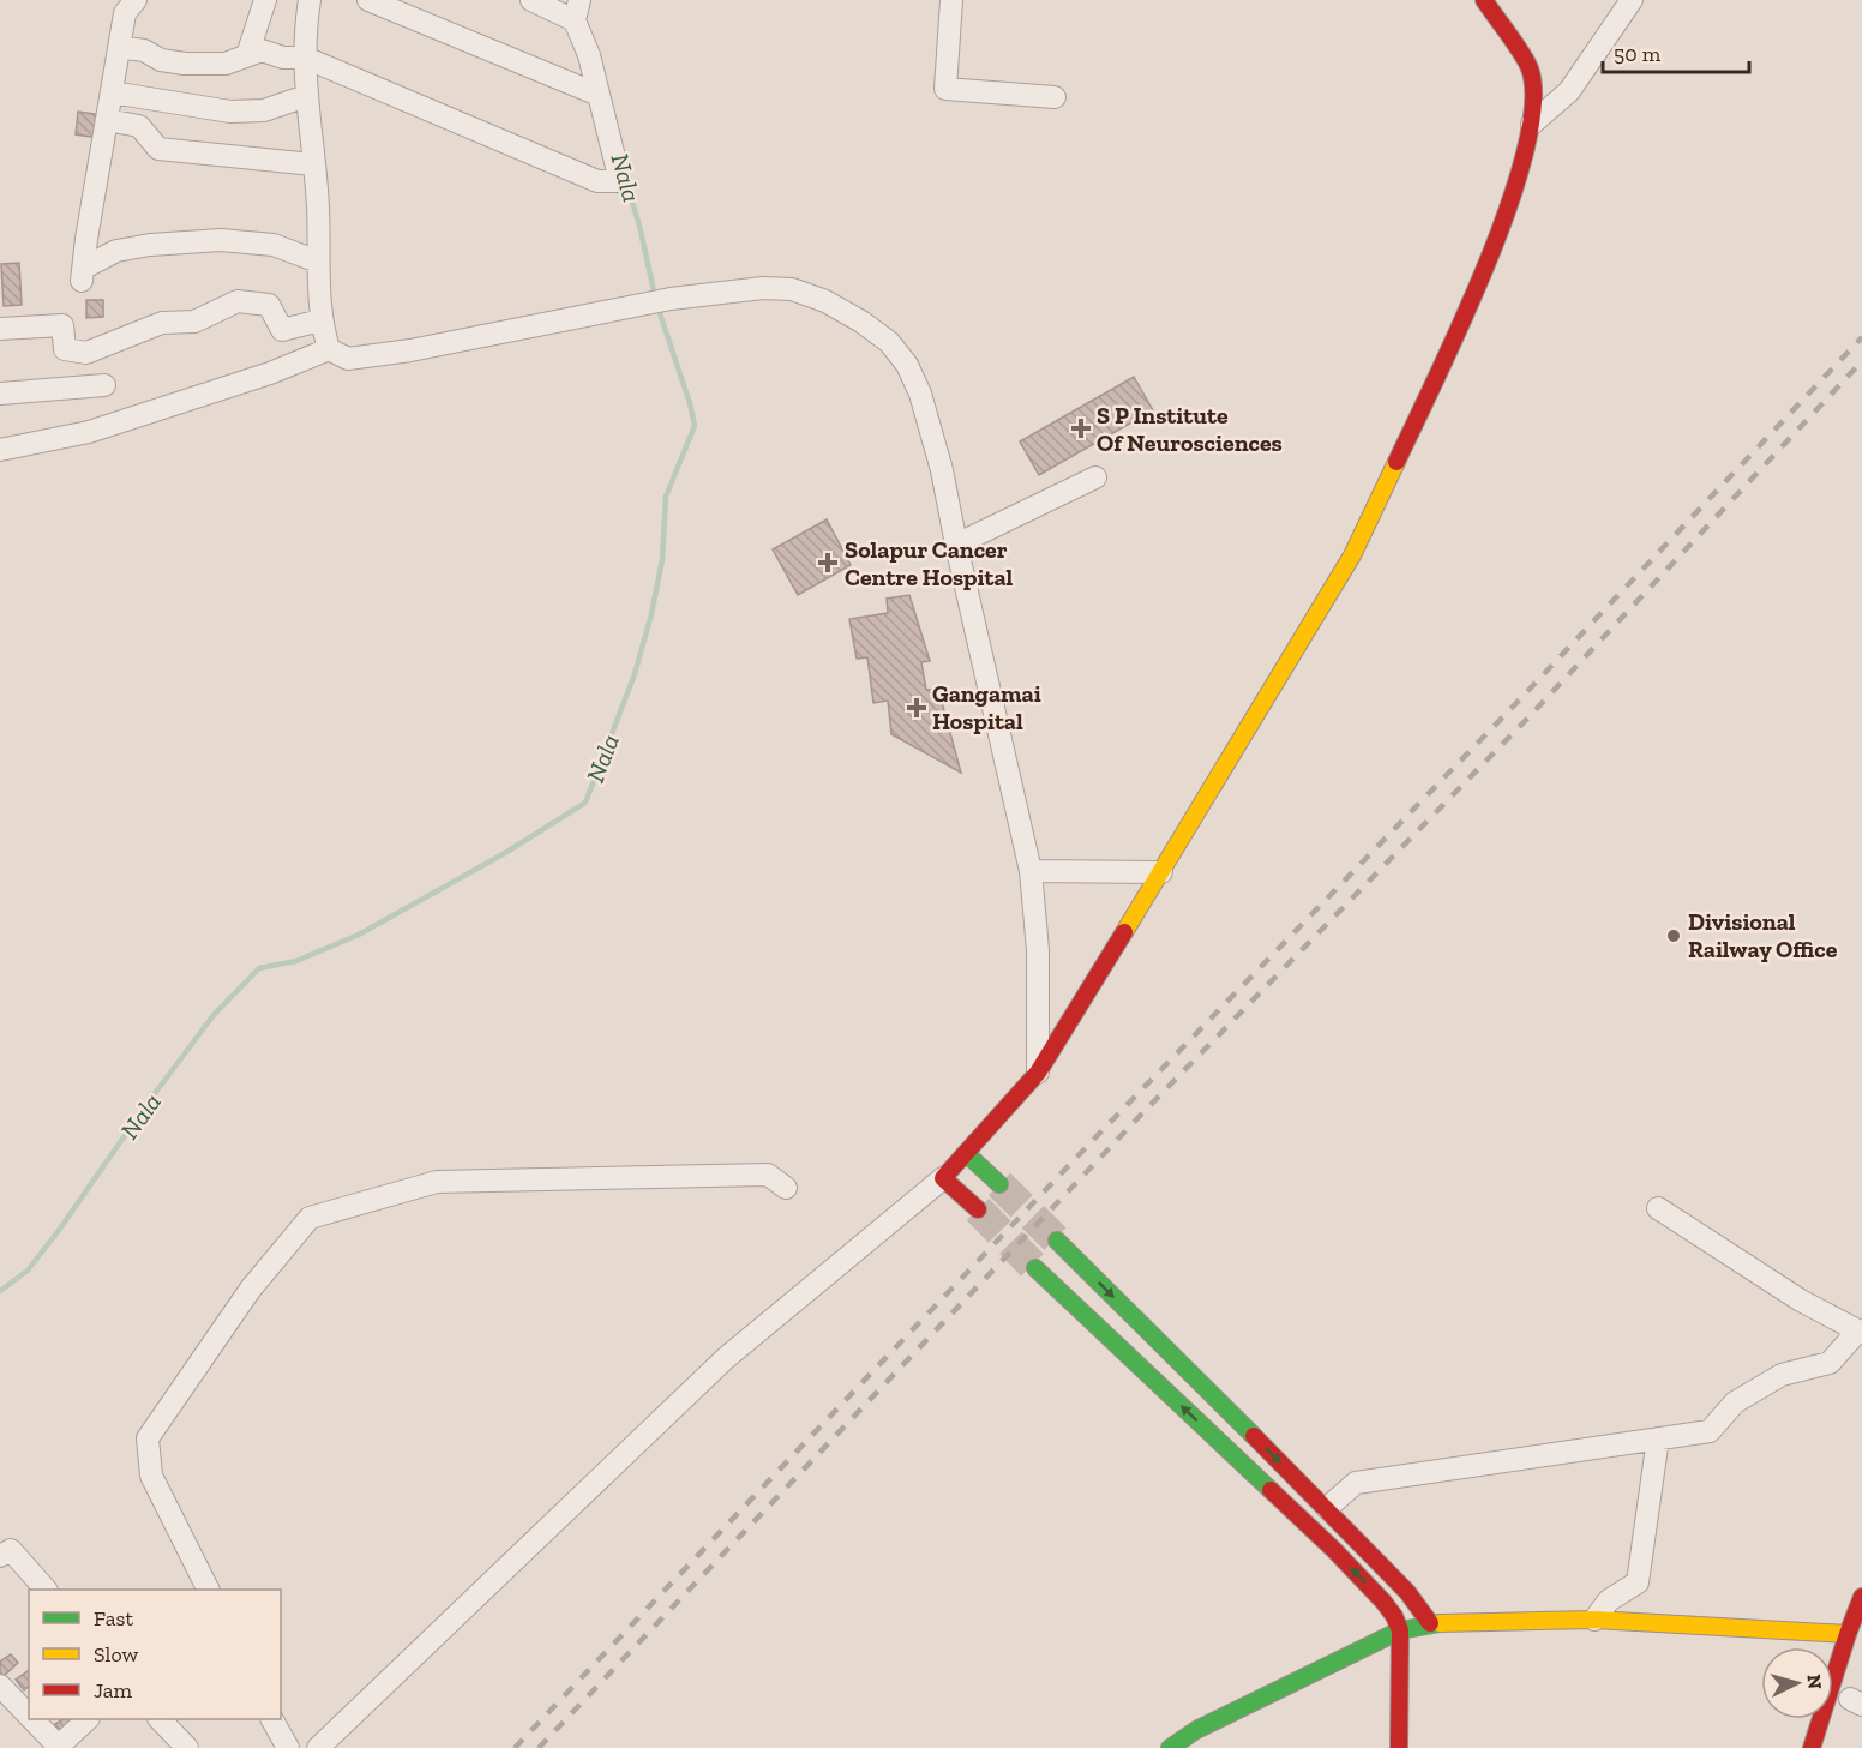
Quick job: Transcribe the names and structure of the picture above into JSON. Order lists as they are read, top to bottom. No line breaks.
{"water":["Nala"],"places":{"health":["S P Institute Of Neurosciences","Solapur Cancer Centre Hospital","Gangamai Hospital"],"other":["Divisional Railway Office"]},"legend":["Fast","Slow","Jam"],"scale_bar":"50 m","north":"right"}
